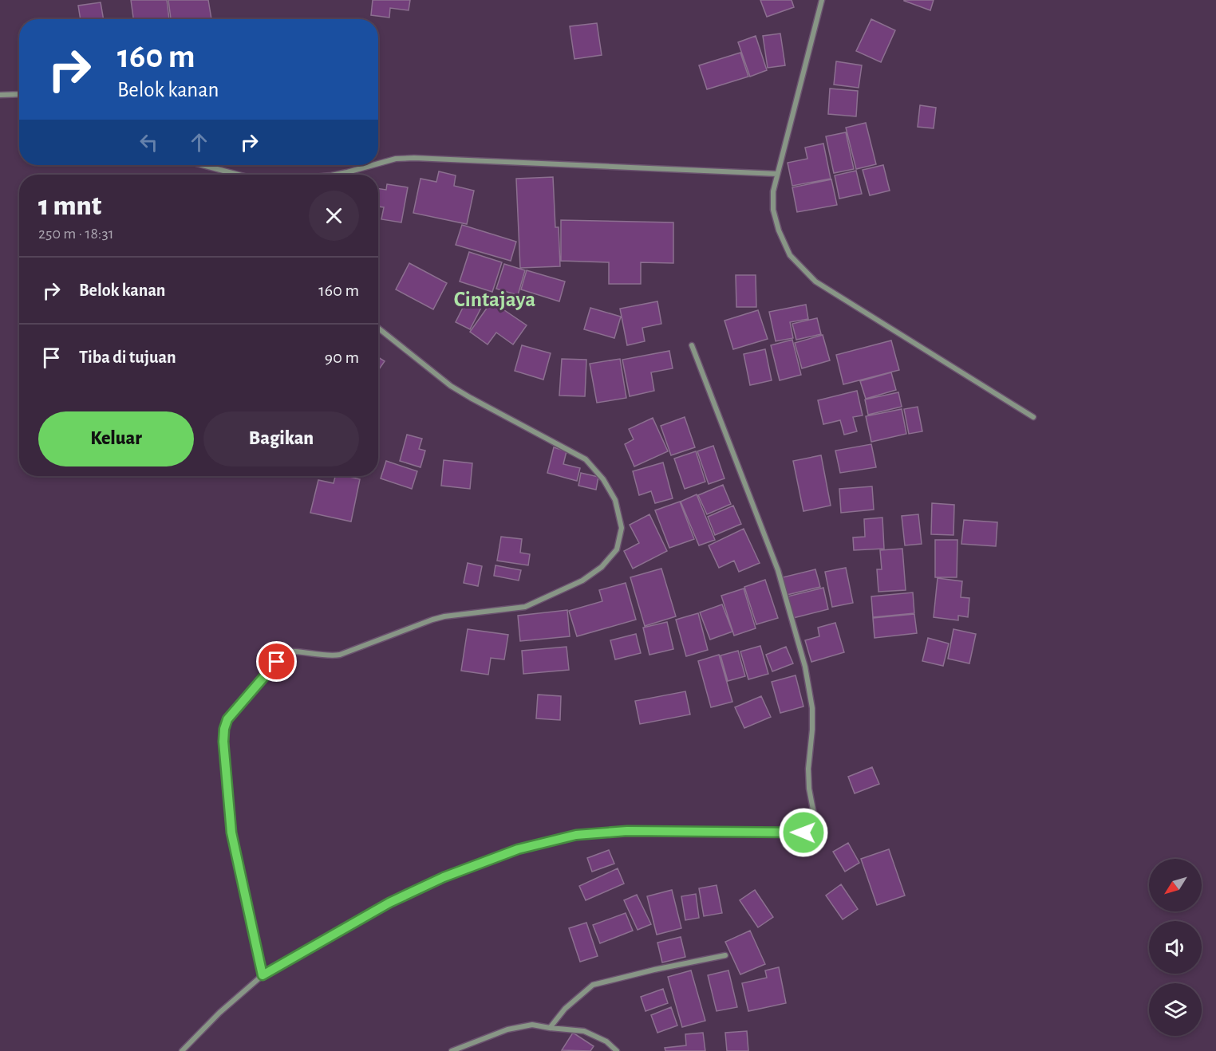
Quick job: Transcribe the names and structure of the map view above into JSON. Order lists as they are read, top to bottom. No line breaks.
{"districts":["Cintajaya"],"north":"bottom left","page":{"turn":["160 m","Belok kanan"],"heading":["1 mnt","250 m · 18:31"],"list":[{"name":"Belok kanan","value":"160 m"},{"name":"Tiba di tujuan","value":"90 m"}],"buttons":["Keluar","Bagikan"]}}
